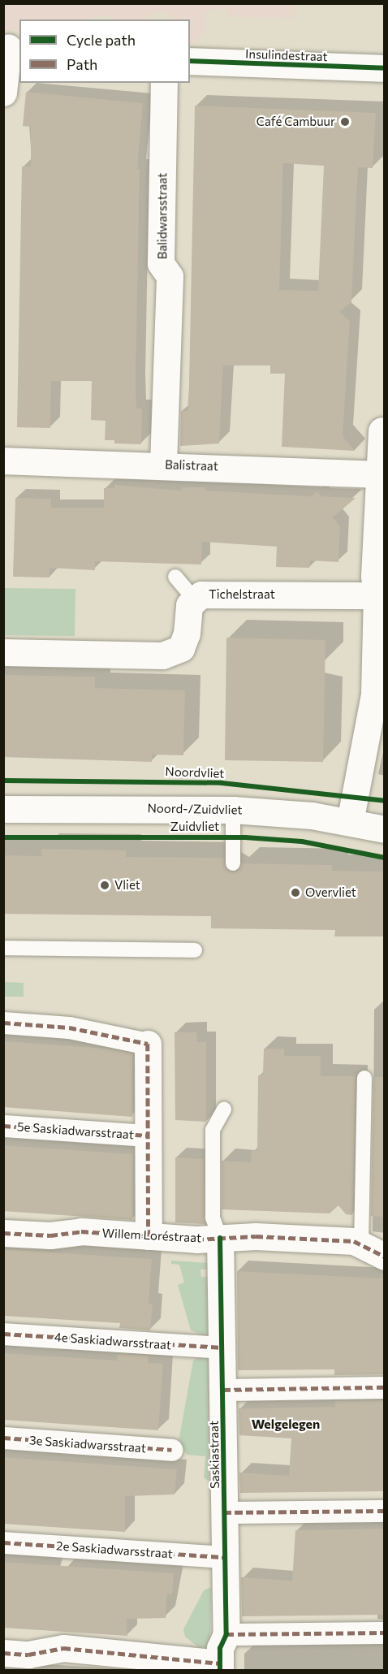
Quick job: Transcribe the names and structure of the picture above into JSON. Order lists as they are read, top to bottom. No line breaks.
{"streets":{"street":["Insulindestraat","Balidwarsstraat","Balistraat","Tichelstraat","Noord-/Zuidvliet","5e Saskiadwarsstraat","Willem Loréstraat","4e Saskiadwarsstraat","3e Saskiadwarsstraat","Saskiastraat","2e Saskiadwarsstraat"],"cycle path":["Noordvliet","Zuidvliet"]},"crossings":[["Balidwarsstraat","Balistraat"],["Willem Loréstraat","Saskiastraat"],["4e Saskiadwarsstraat","Saskiastraat"],["Saskiastraat","2e Saskiadwarsstraat"]],"districts":["Welgelegen"],"places":["Café Cambuur","Vliet","Overvliet"],"legend":["Cycle path","Path"]}
